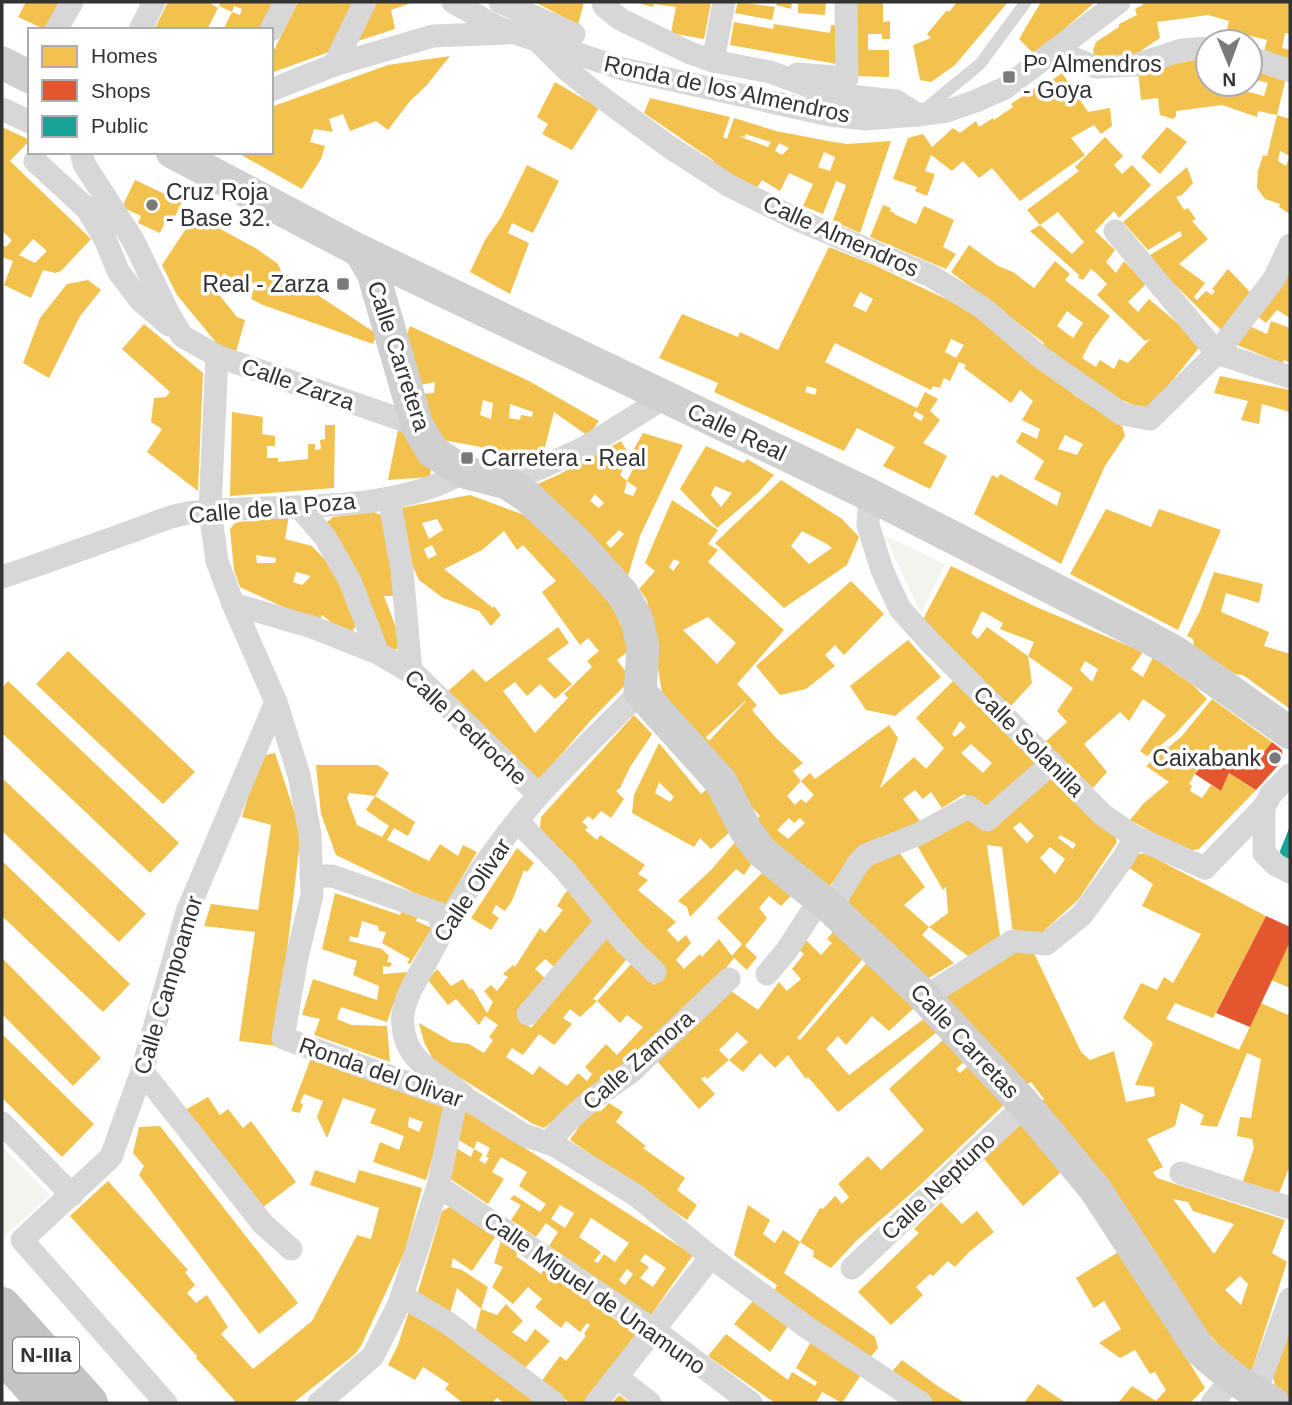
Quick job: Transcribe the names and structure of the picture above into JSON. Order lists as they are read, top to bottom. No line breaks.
{"streets":{"highway":["N-IIIa"],"street":["Ronda de los Almendros","Calle Almendros","Calle Carretera","Calle Zarza","Calle Real","Calle de la Poza","Calle Pedroche","Calle Solanilla","Calle Olivar","Calle Campoamor","Calle Carretas","Calle Zamora","Ronda del Olivar","Calle Neptuno","Calle Miguel de Unamuno"]},"crossings":[["Ronda de los Almendros","Calle Almendros"],["Calle Carretera","Calle Zarza"],["Calle Carretera","Calle Real"],["Calle Carretera","Calle de la Poza"],["Calle Carretera","Calle Olivar"],["Calle Carretera","Calle Carretas"],["Calle Zarza","Ronda del Olivar"],["Calle Real","Calle Solanilla"],["Calle de la Poza","Ronda del Olivar"],["Calle Pedroche","Calle Olivar"],["Calle Pedroche","Ronda del Olivar"],["Calle Olivar","Calle Carretas"],["Calle Olivar","Ronda del Olivar"],["Calle Campoamor","Ronda del Olivar"],["Calle Carretas","Calle Neptuno"],["Calle Zamora","Ronda del Olivar"]],"places":{"transit":["Pº Almendros - Goya","Real - Zarza","Carretera - Real"],"other":["Cruz Roja - Base 32.","Caixabank"]},"legend":["Homes","Shops","Public"],"north":"bottom"}
